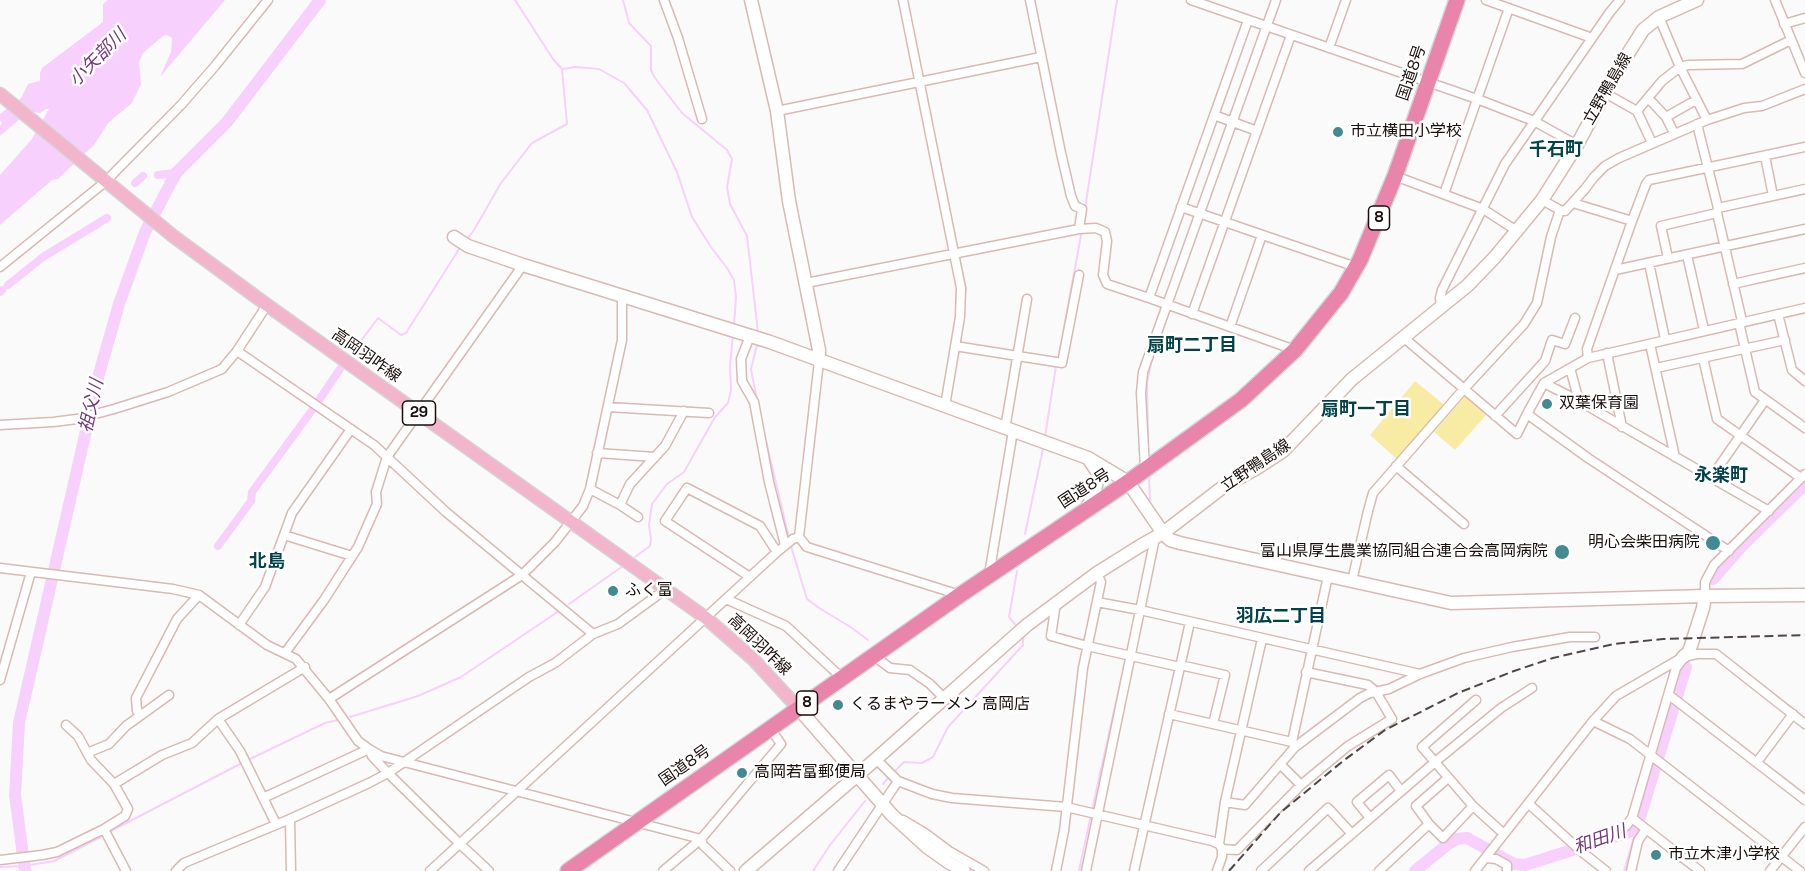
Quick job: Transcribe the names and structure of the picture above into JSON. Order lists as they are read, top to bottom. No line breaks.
{"streets":{"highway":["国道8号","8"],"main road":["高岡羽咋線","29"],"street":["立野鴨島線"]},"crossings":[["国道8号","高岡羽咋線"]],"districts":["千石町","扇町二丁目","扇町一丁目","永楽町","北島","羽広二丁目"],"water":["小矢部川","祖父川","和田川"],"places":["市立横田小学校","双葉保育園","明心会柴田病院","富山県厚生農業協同組合連合会高岡病院","ふく富","くるまやラーメン 高岡店","高岡若富郵便局","市立木津小学校"]}
